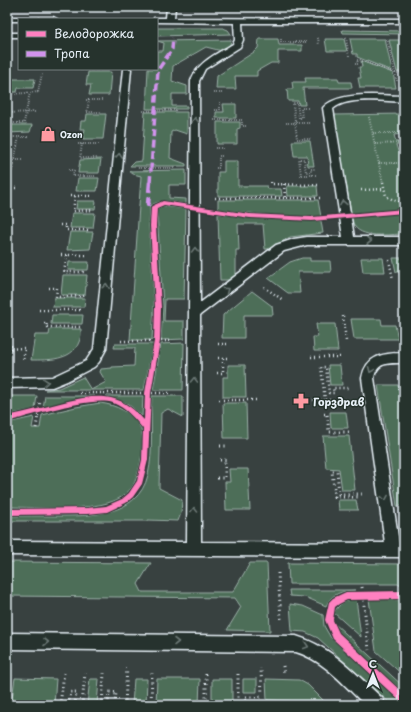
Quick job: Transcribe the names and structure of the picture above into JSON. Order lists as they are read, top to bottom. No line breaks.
{"places":{"shop":["Ozon"],"pharmacy":["Горздрав"]},"legend":["Велодорожка","Тропа"],"north":"top"}
